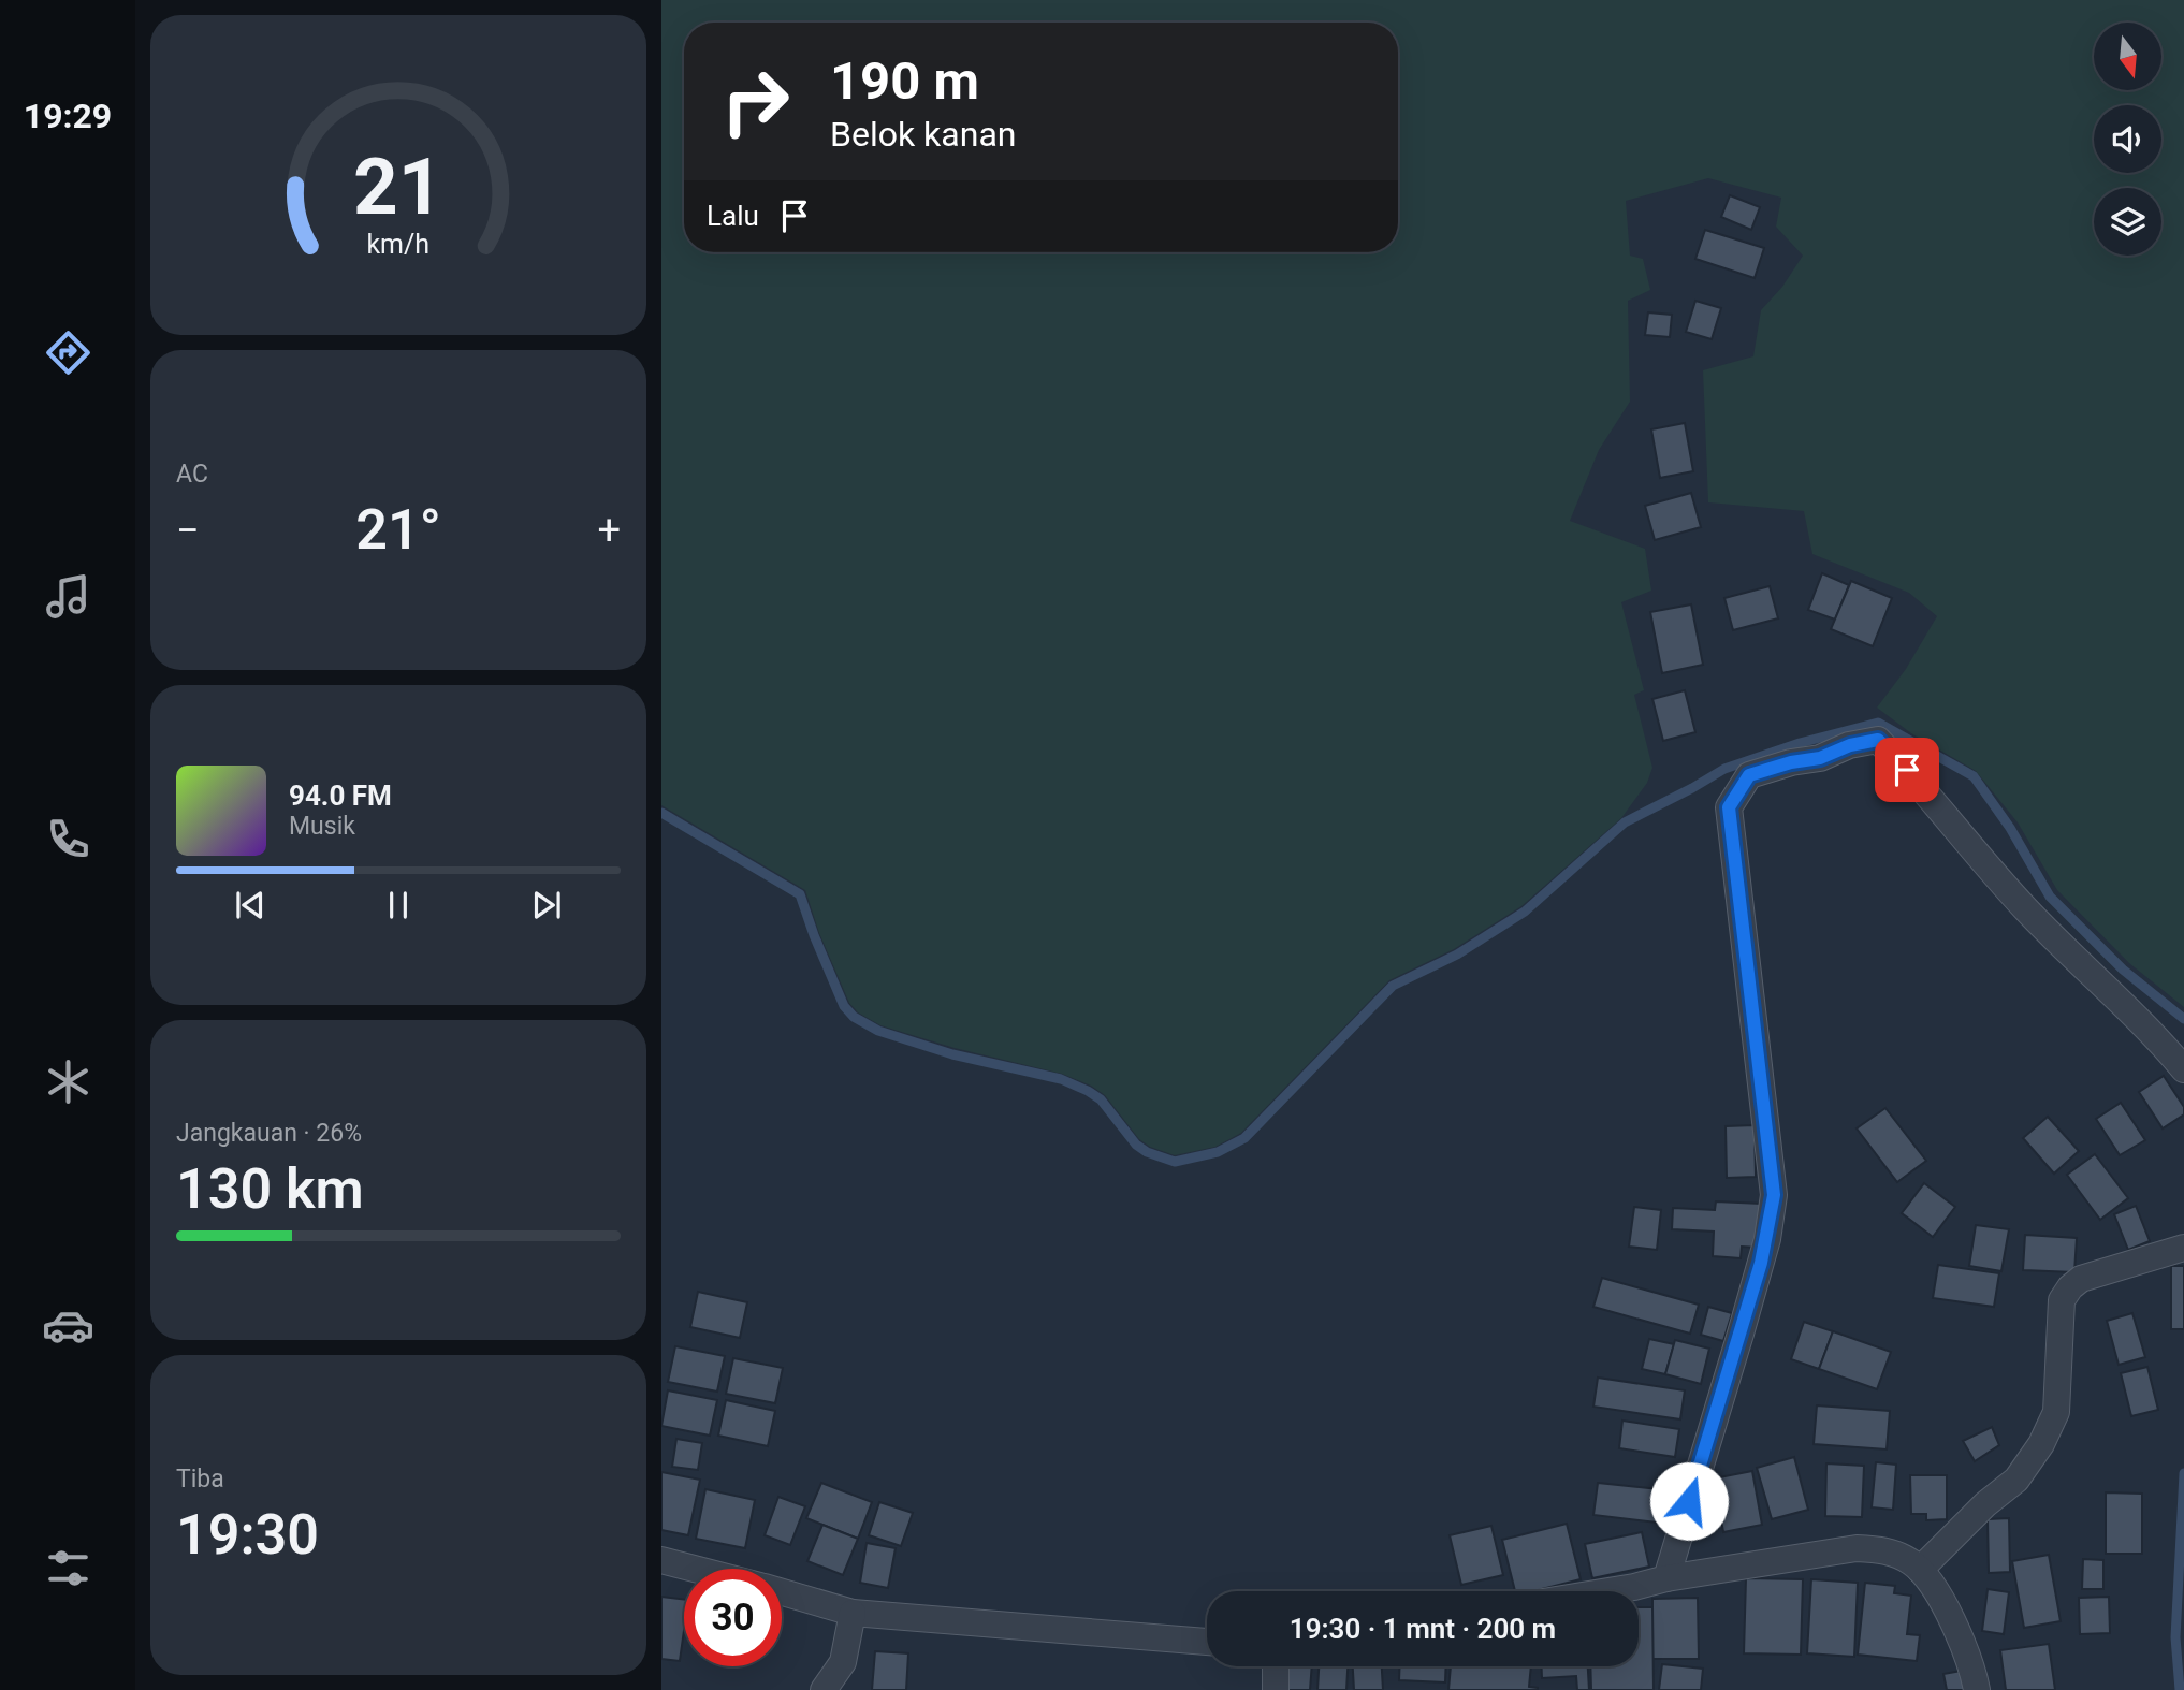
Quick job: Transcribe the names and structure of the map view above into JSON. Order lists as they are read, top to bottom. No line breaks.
{"north":"bottom","page":{"tabs":"19:29","turn":["190 m","Belok kanan"],"then":"Lalu","tile":["AC",["Jangkauan · 26%","130 km"],["Tiba","19:30"]],"heat":["−","21°","+"],"song":["94.0 FM","Musik"],"limit":"30","trip":"19:30 · 1 mnt · 200 m","gauge":["21","km/h"]}}
